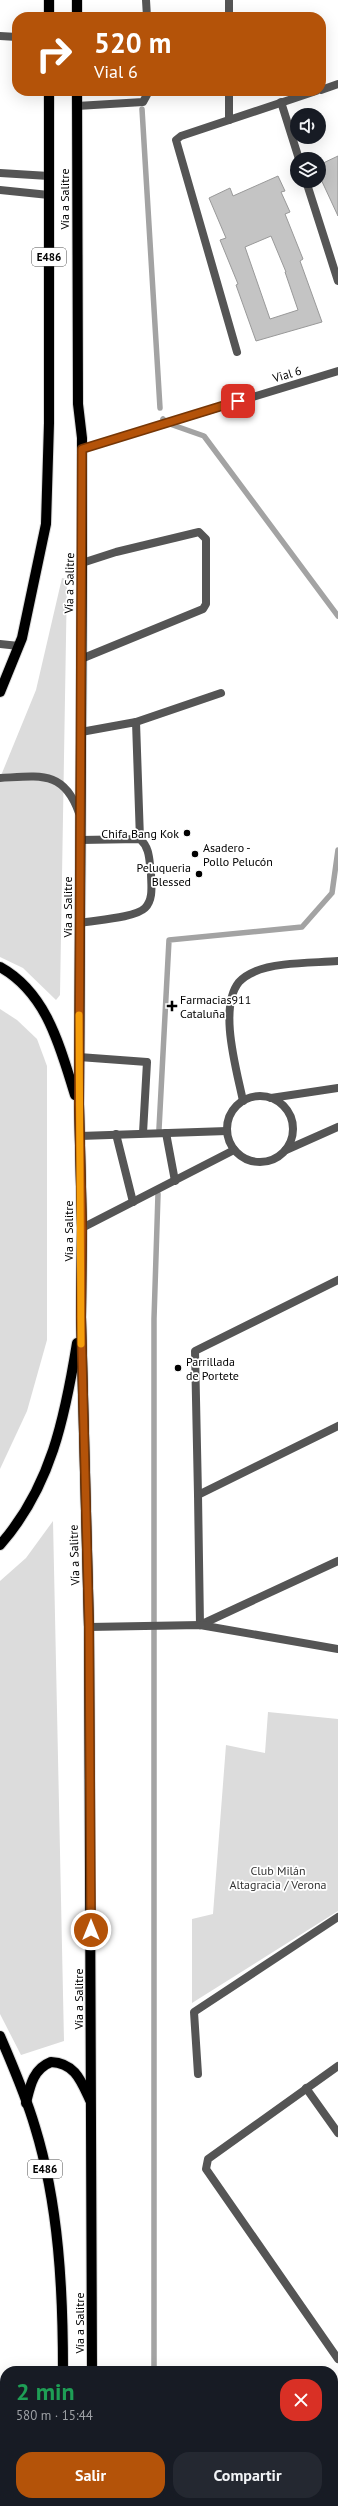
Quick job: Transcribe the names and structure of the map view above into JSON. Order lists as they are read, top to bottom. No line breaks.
{"streets":{"main road":["Vía a Salitre","E486"],"street":["Vial 6"]},"crossings":[["Vía a Salitre","Vial 6"]],"parks":["Club Milán Altagracia / Verona"],"places":{"other":["Chifa Bang Kok","Asadero - Pollo Pelucón","Peluqueria Blessed","Parrillada de Portete"],"health":["Farmacias911 Cataluña"]},"page":{"turn":["520 m","Vial 6"],"heading":["2 min","580 m · 15:44"],"buttons":["Salir","Compartir"]}}
